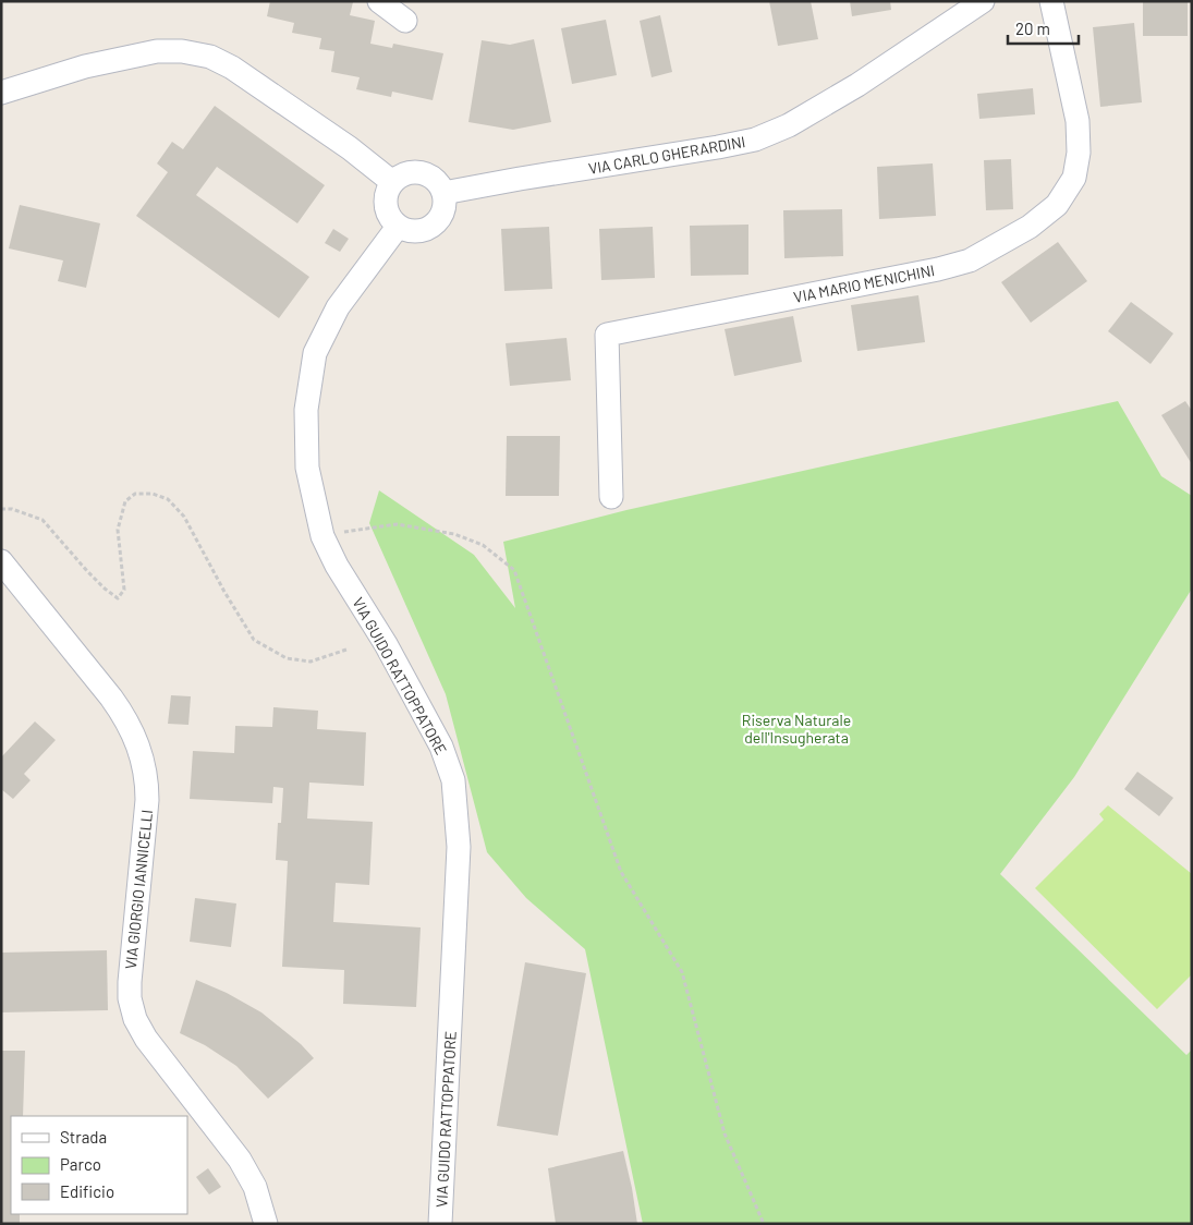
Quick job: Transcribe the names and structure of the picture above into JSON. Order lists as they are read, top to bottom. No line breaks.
{"streets":{"street":["VIA CARLO GHERARDINI","VIA MARIO MENICHINI","VIA GUIDO RATTOPPATORE","VIA GIORGIO IANNICELLI"]},"crossings":[["VIA CARLO GHERARDINI","VIA GUIDO RATTOPPATORE"]],"parks":["Riserva Naturale dell'Insugherata"],"legend":["Strada","Parco","Edificio"],"scale_bar":"20 m"}
